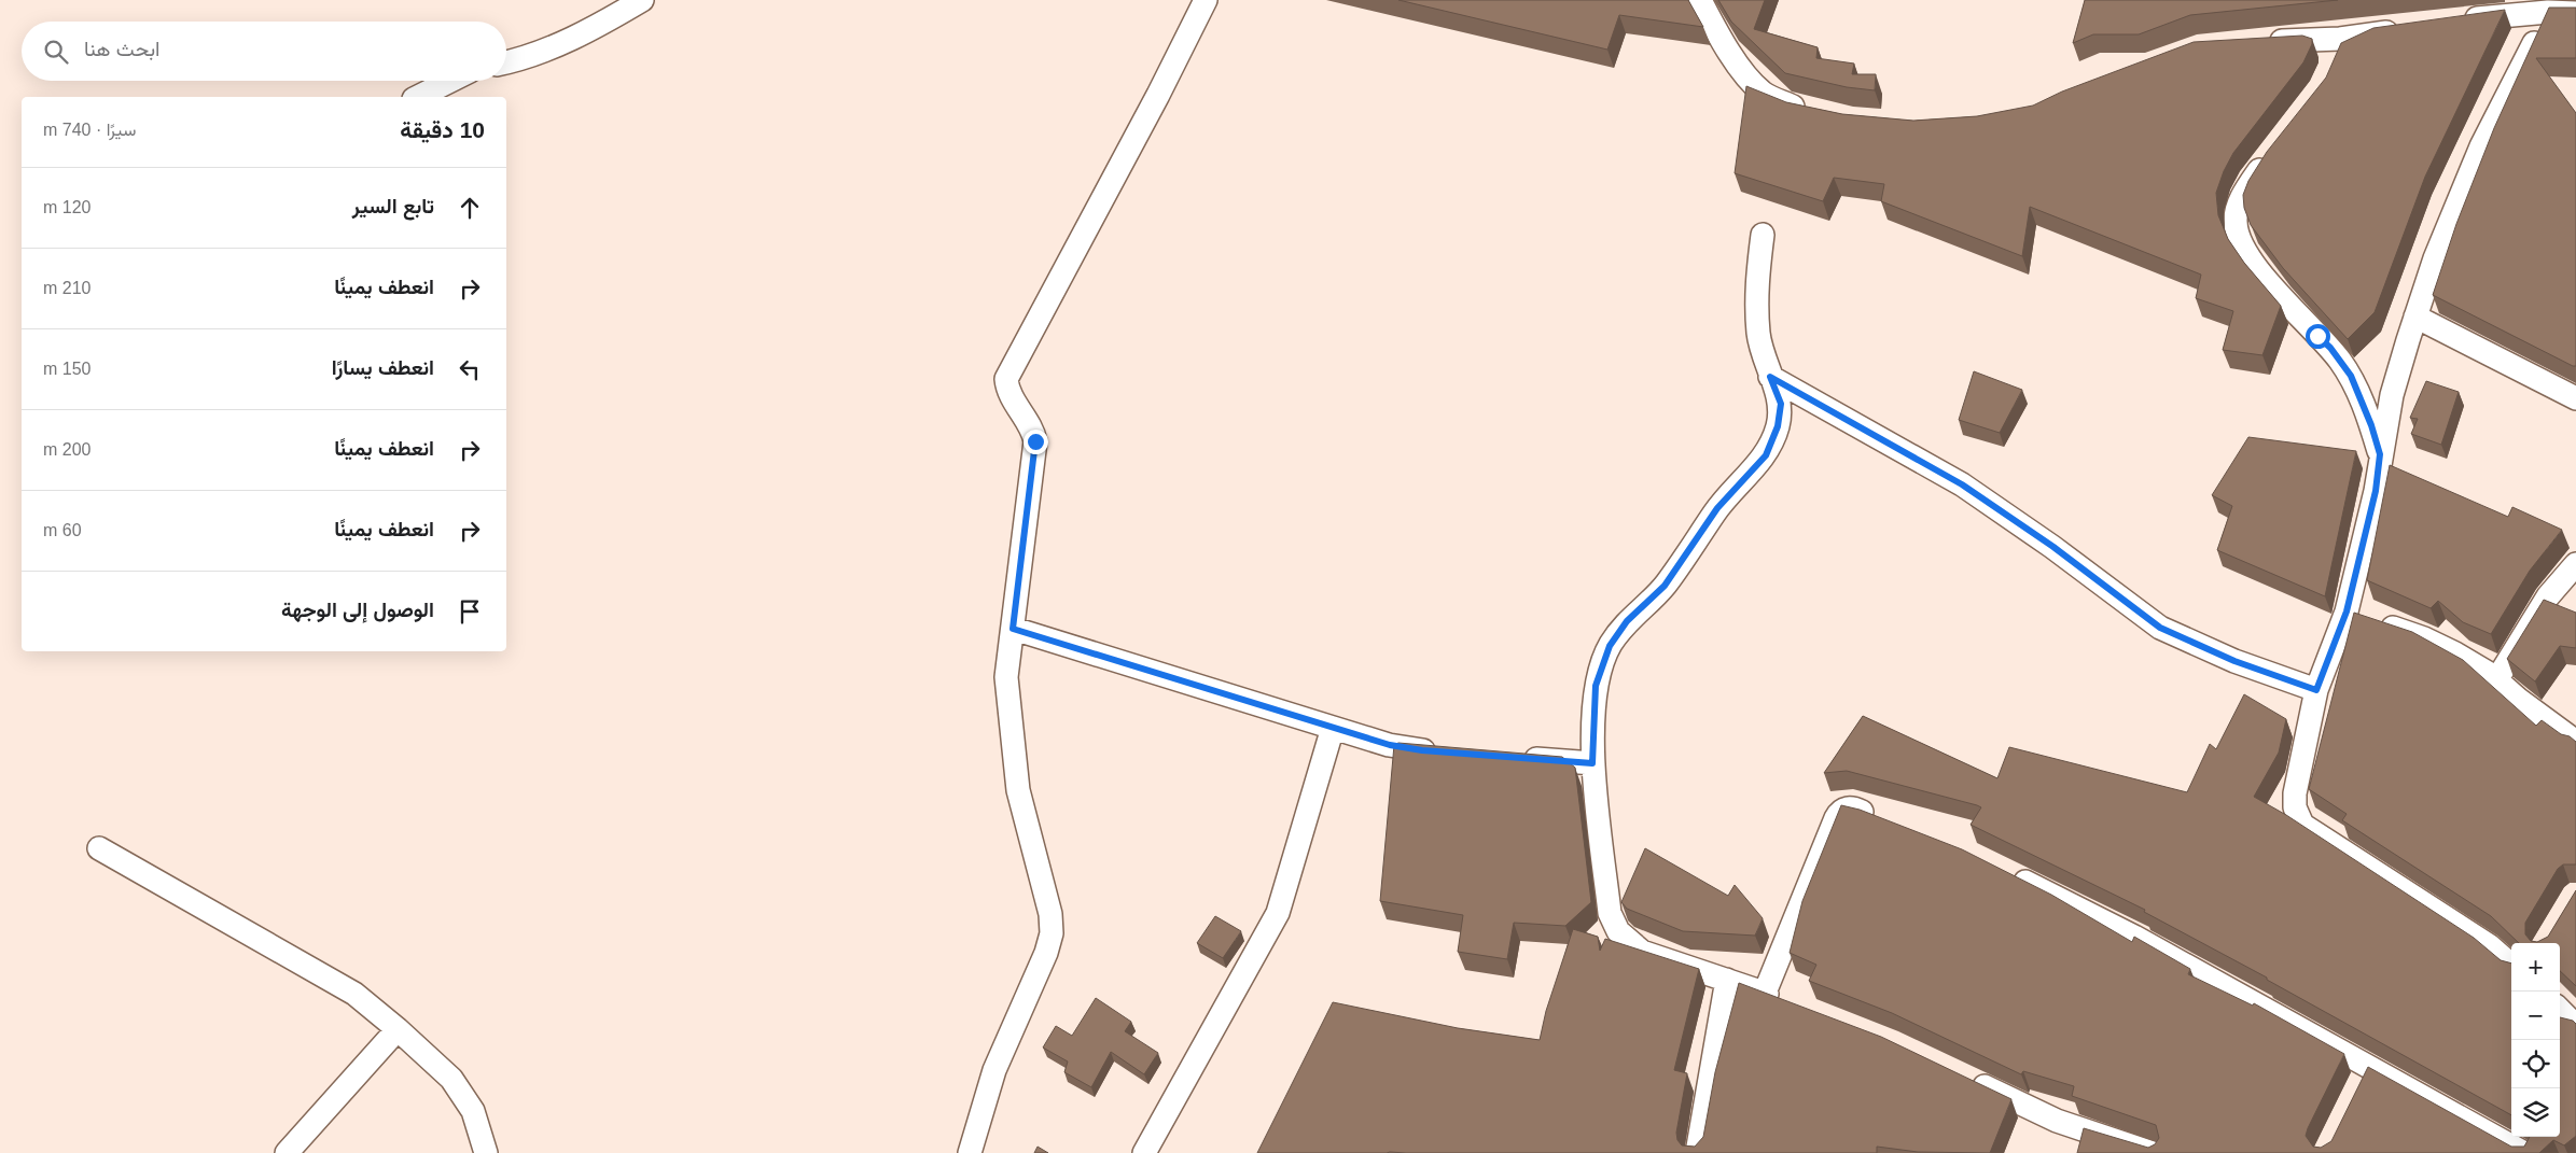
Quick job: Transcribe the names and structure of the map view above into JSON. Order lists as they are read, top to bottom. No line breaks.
{"page":{"search":"ابحث هنا","heading":["10 دقيقة","سيرًا · 740 m"],"list":[["تابع السير","120 m"],["انعطف يمينًا","210 m"],["انعطف يسارًا","150 m"],["انعطف يمينًا","200 m"],["انعطف يمينًا","60 m"],"الوصول إلى الوجهة"],"map_buttons":["+","−"]}}
